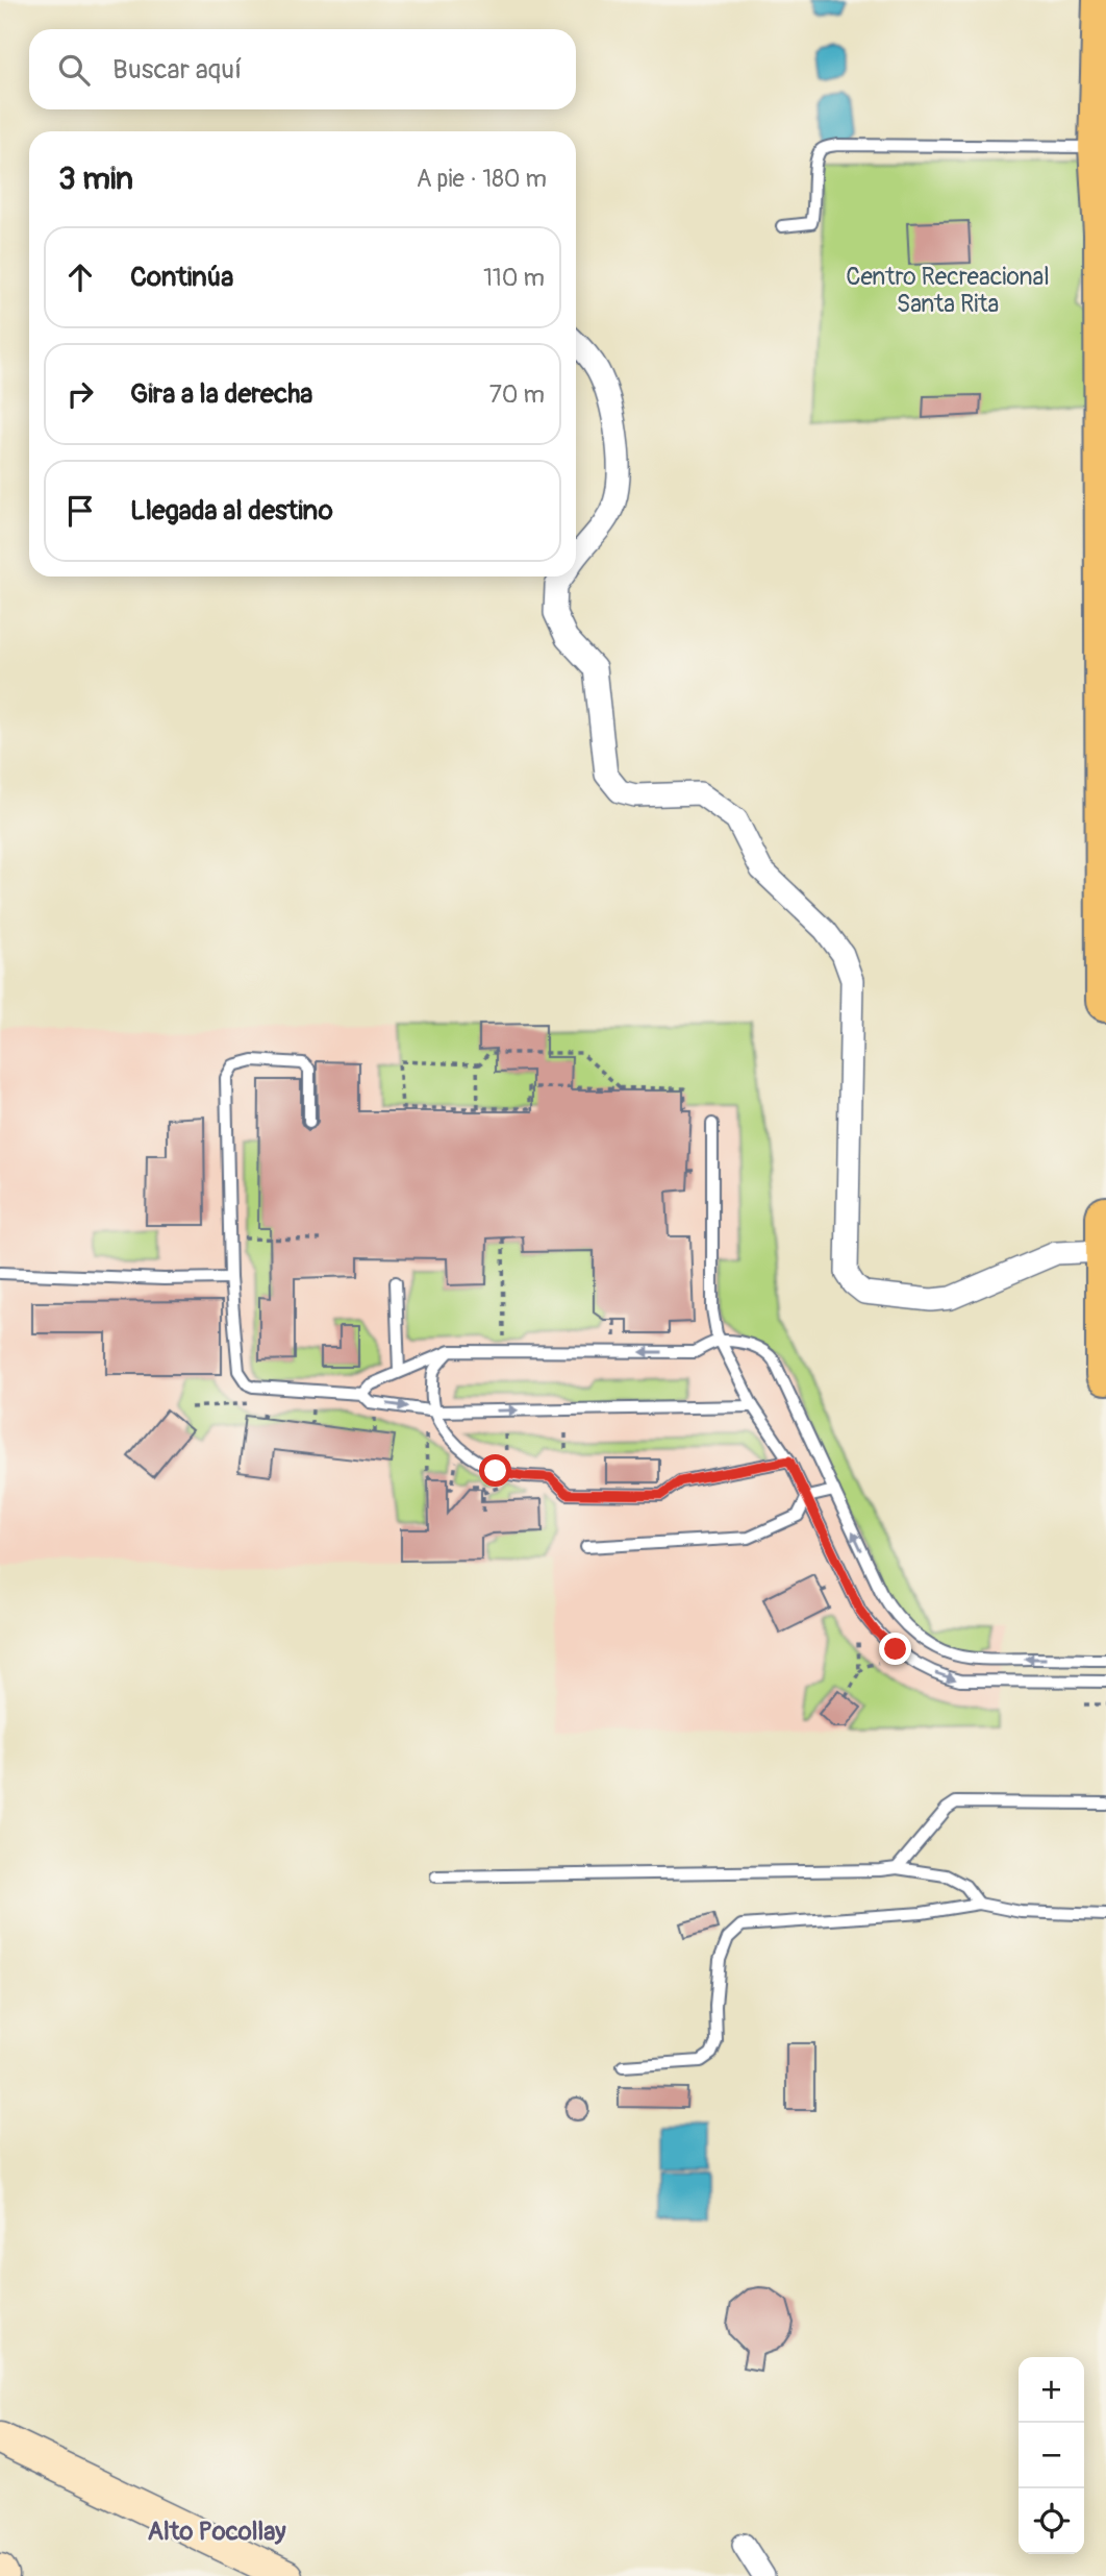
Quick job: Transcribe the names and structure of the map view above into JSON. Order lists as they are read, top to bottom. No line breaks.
{"districts":["Alto Pocollay"],"parks":["Centro Recreacional Santa Rita"],"page":{"search":"Buscar aquí","heading":["3 min","A pie · 180 m"],"list":[["Continúa","110 m"],["Gira a la derecha","70 m"],"Llegada al destino"],"map_buttons":["+","−"]}}
